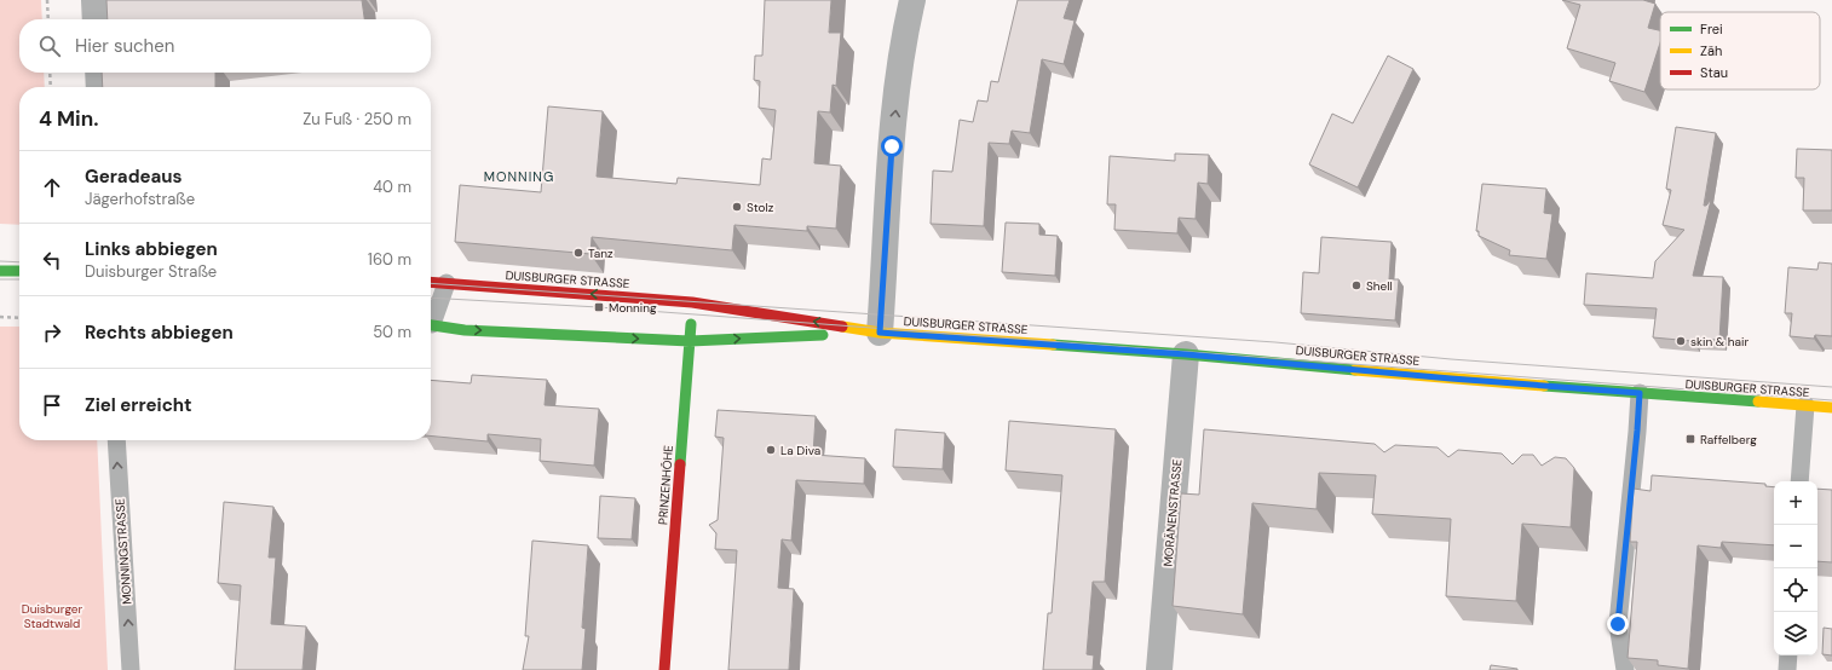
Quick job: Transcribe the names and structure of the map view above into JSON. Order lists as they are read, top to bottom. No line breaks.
{"streets":{"main road":["DUISBURGER STRASSE","PRINZENHÖHE"],"street":["MORÄNENSTRASSE"],"lane":["MONNINGSTRASSE"]},"crossings":[["DUISBURGER STRASSE","PRINZENHÖHE"],["DUISBURGER STRASSE","MORÄNENSTRASSE"]],"one_way":["MONNINGSTRASSE"],"districts":["MONNING"],"parks":["Duisburger Stadtwald"],"places":{"other":["Stolz","Tanz","Shell","skin & hair","La Diva"],"transit":["Monning","Raffelberg"]},"legend":["Frei","Zäh","Stau"],"page":{"search":"Hier suchen","heading":["4 Min.","Zu Fuß · 250 m"],"list":[["Geradeaus","Jägerhofstraße","40 m"],["Links abbiegen","Duisburger Straße","160 m"],["Rechts abbiegen","50 m"],"Ziel erreicht"],"map_buttons":["+","−"]}}
